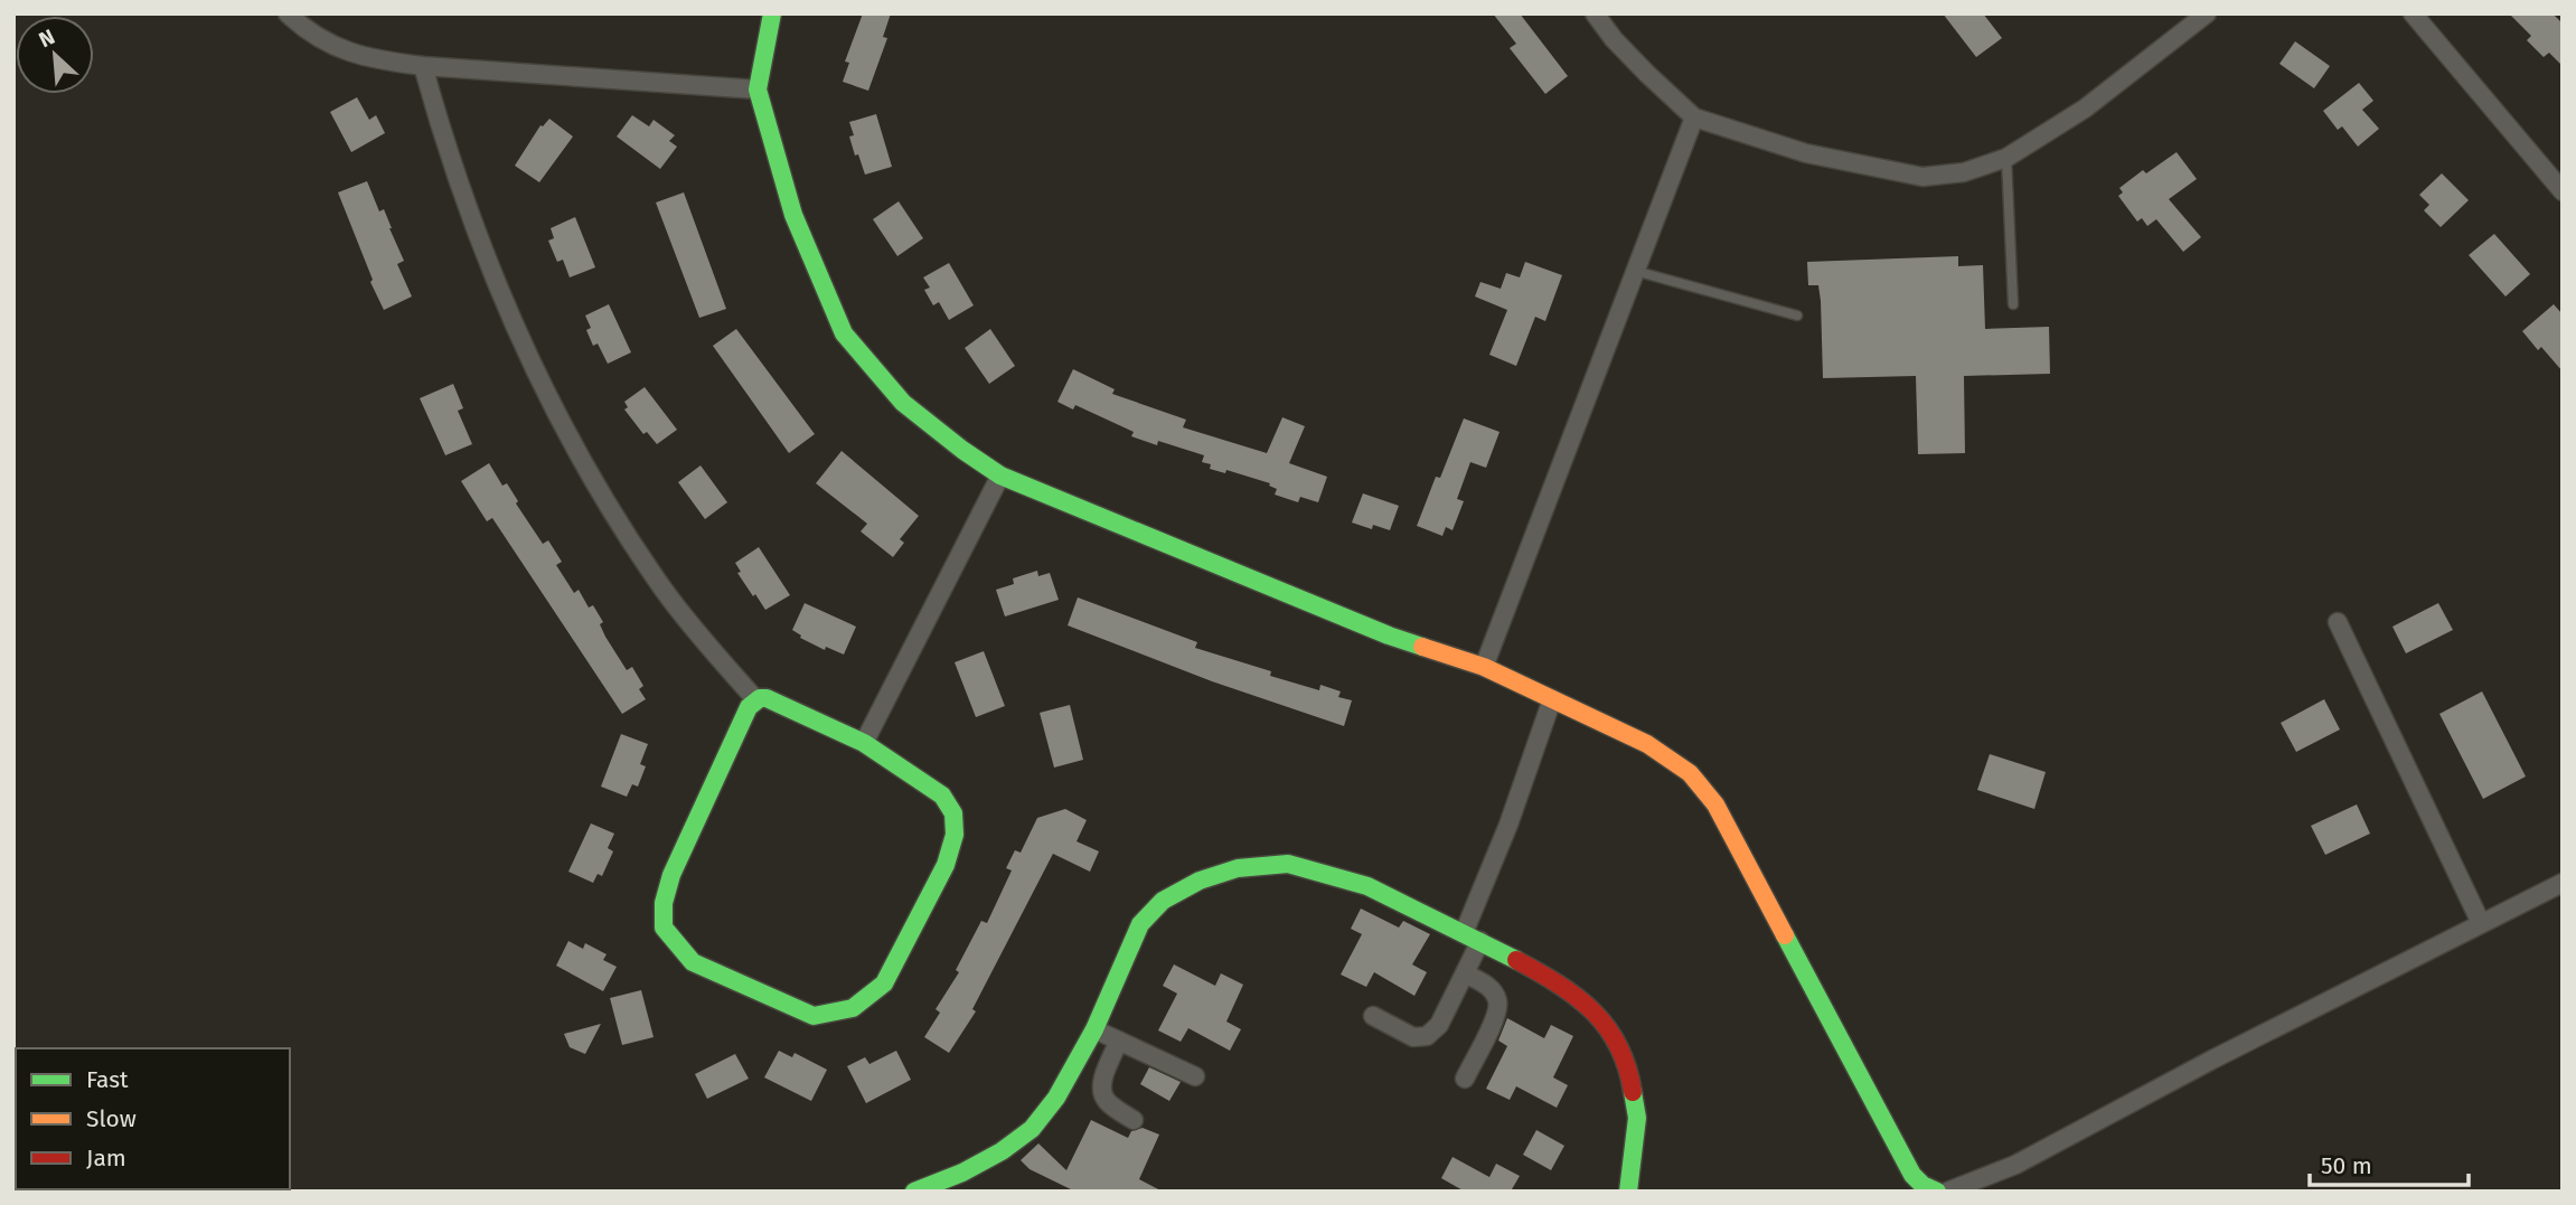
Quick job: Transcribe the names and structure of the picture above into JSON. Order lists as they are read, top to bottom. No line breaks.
{"legend":["Fast","Slow","Jam"],"scale_bar":"50 m","north":"top left"}
